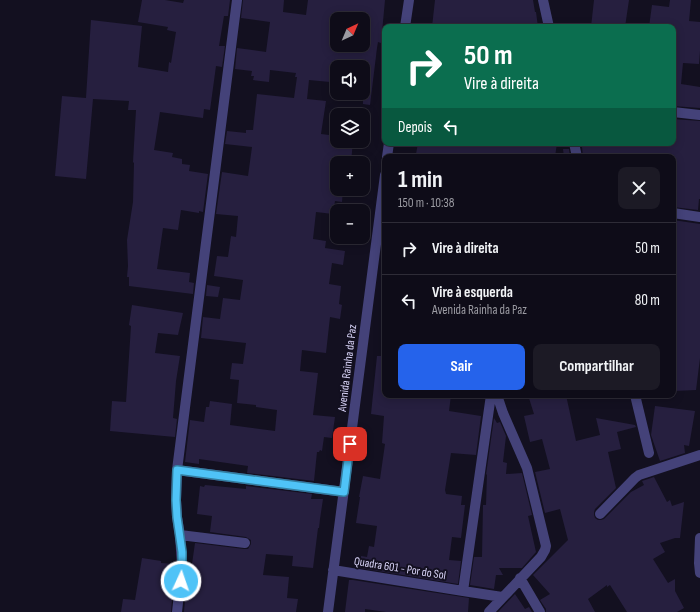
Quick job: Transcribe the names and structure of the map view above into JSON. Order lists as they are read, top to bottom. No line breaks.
{"streets":{"street":["Avenida Rainha da Paz","Quadra 601 - Por do Sol"]},"crossings":[["Avenida Rainha da Paz","Quadra 601 - Por do Sol"]],"north":"top right","page":{"map_buttons":["+","−"],"turn":["50 m","Vire à direita"],"then":"Depois","heading":["1 min","150 m · 10:38"],"list":[{"name":"Vire à direita","value":"50 m"},{"name":"Vire à esquerda","note":"Avenida Rainha da Paz","value":"80 m"}],"buttons":["Sair","Compartilhar"]}}
